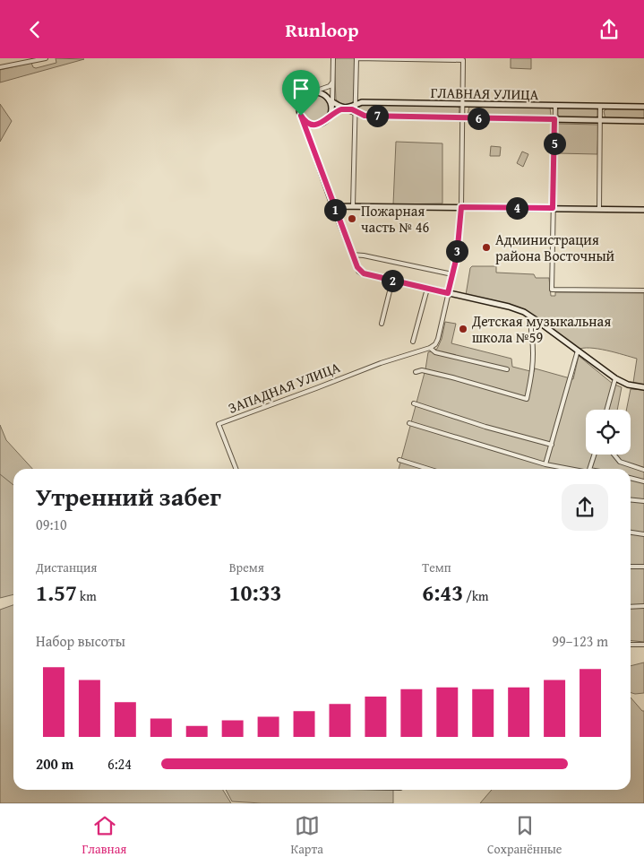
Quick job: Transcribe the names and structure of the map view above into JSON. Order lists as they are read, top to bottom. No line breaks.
{"streets":{"street":["ГЛАВНАЯ УЛИЦА","ЗАПАДНАЯ УЛИЦА"]},"places":["Пожарная часть № 46","Администрация района Восточный","Детская музыкальная школа №59"],"page":{"header":"Runloop","pins":["7","6","5","4","1","3","2"],"heading":["Утренний забег","09:10"],"stats":[["Дистанция","1.57 km"],["Время","10:33"],["Темп","6:43 /km"]],"chart":["Набор высоты","99–123 m"],"list":[{"name":"200 m","note":"6:24"}],"tabs":["Главная","Карта","Сохранённые"]}}
